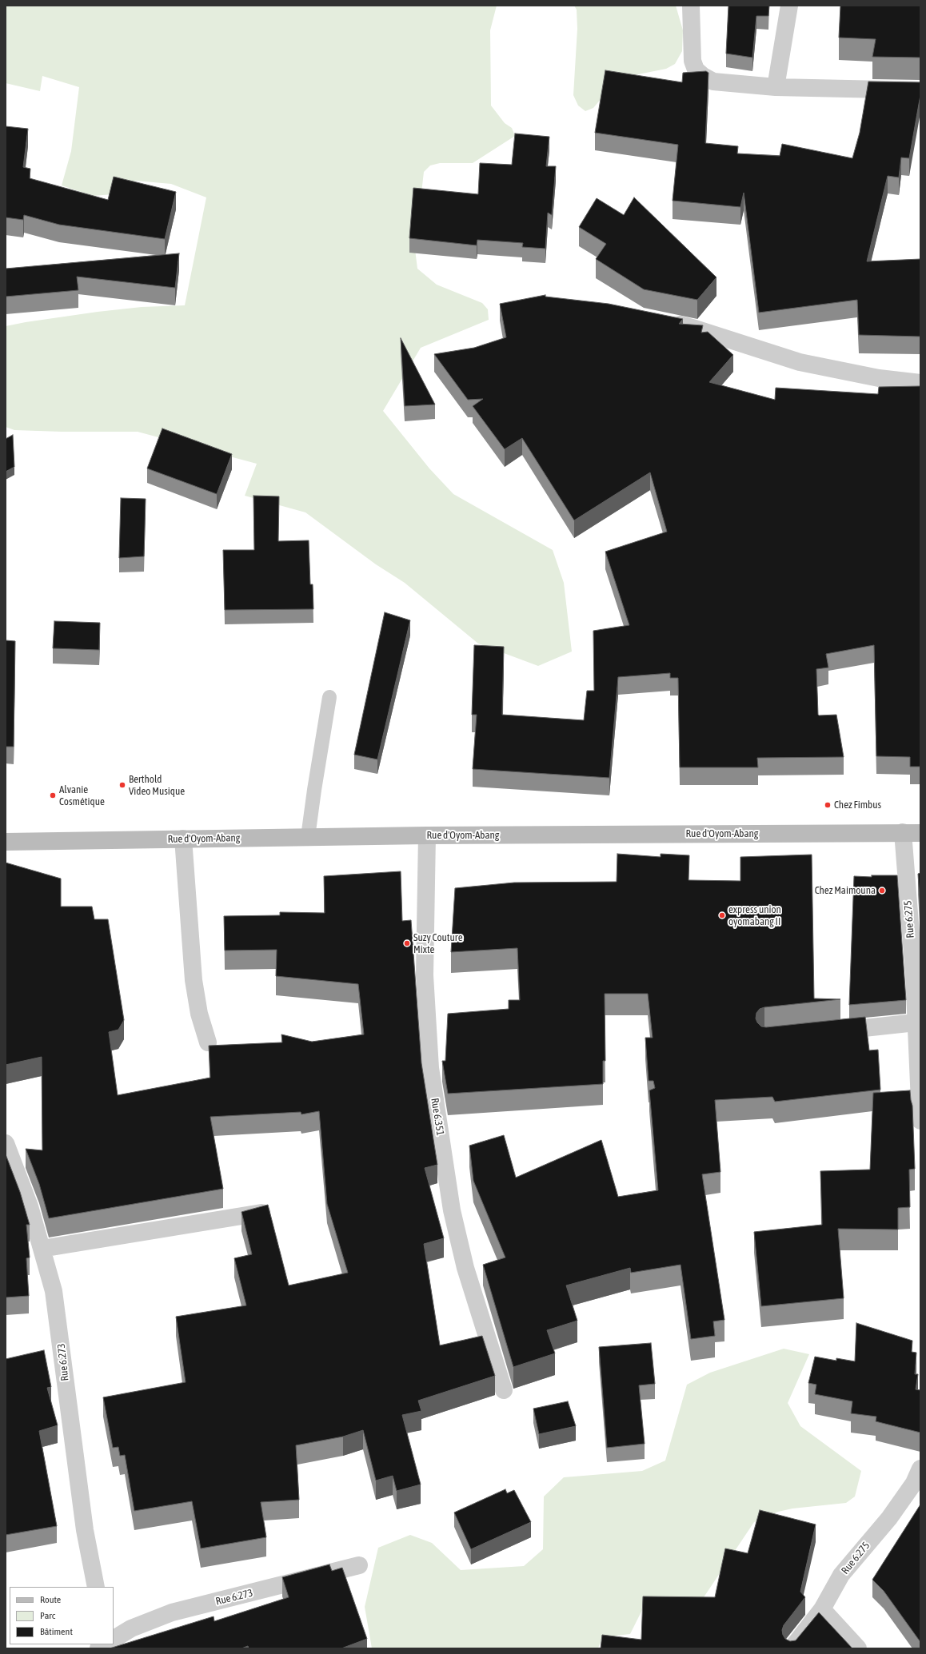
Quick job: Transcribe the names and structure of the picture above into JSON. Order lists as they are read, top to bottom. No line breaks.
{"streets":{"main road":["Rue d'Oyom-Abang"],"street":["Rue 6.275","Rue 6.351","Rue 6.273"]},"crossings":[["Rue d'Oyom-Abang","Rue 6.275"],["Rue d'Oyom-Abang","Rue 6.351"]],"places":["Berthold Video Musique","Alvanie Cosmétique","Chez Fimbus","Chez Maimouna","express union oyomabang II","Suzy Couture Mixte"],"legend":["Route","Parc","Bâtiment"]}
